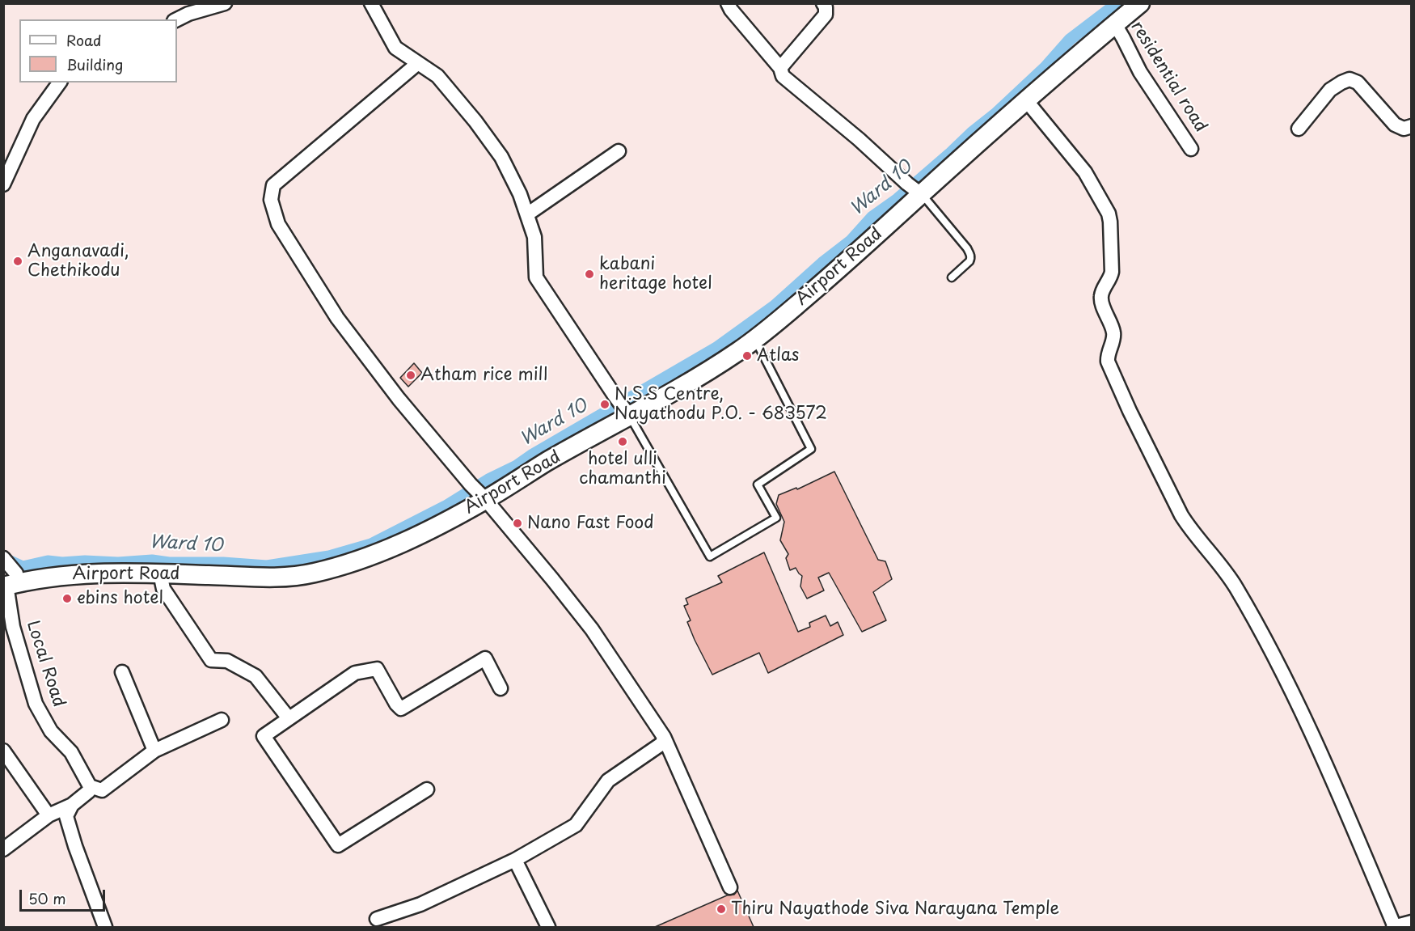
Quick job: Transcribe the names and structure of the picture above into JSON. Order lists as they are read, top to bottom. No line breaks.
{"streets":{"main road":["Airport Road"],"street":["residential road","Local Road"]},"crossings":[["residential road","Airport Road"],["Airport Road","Local Road"]],"water":["Ward 10"],"places":["Anganavadi, Chethikodu","kabani heritage hotel","Atlas","Atham rice mill","N.S.S Centre, Nayathodu P.O. - 683572","hotel ulli chamanthi","Nano Fast Food","ebins hotel","Thiru Nayathode Siva Narayana Temple"],"legend":["Road","Building"],"scale_bar":"50 m"}
